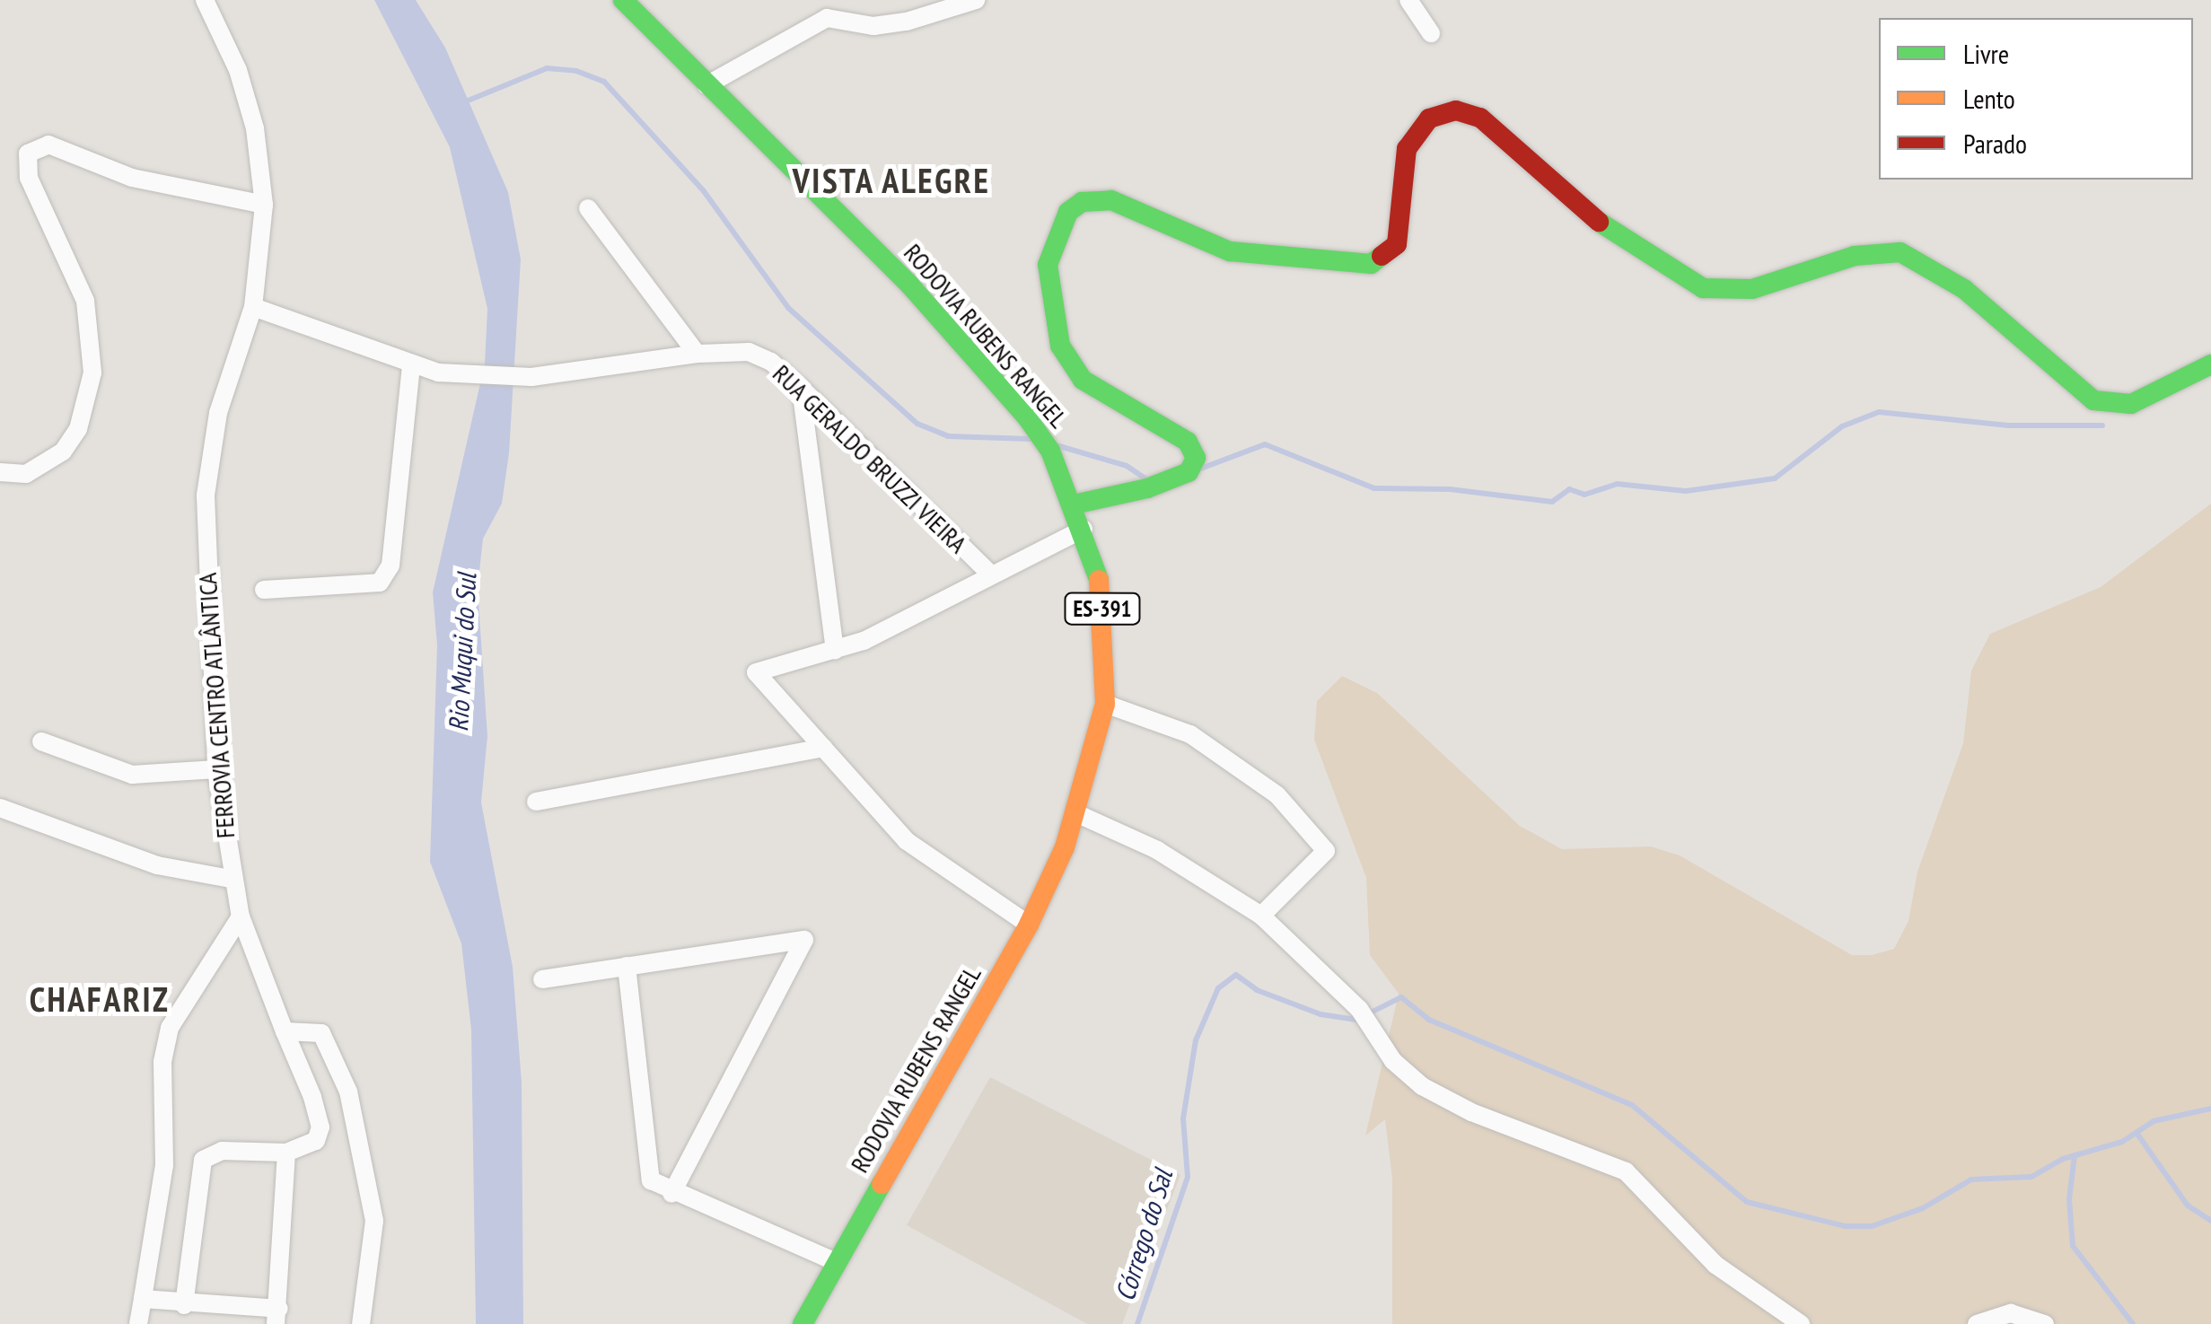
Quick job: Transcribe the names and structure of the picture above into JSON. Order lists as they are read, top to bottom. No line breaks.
{"streets":{"street":["RODOVIA RUBENS RANGEL","RUA GERALDO BRUZZI VIEIRA","ES-391","FERROVIA CENTRO ATLÂNTICA"]},"districts":["VISTA ALEGRE","CHAFARIZ"],"water":["Rio Muqui do Sul","Córrego do Sal"],"legend":["Livre","Lento","Parado"]}
